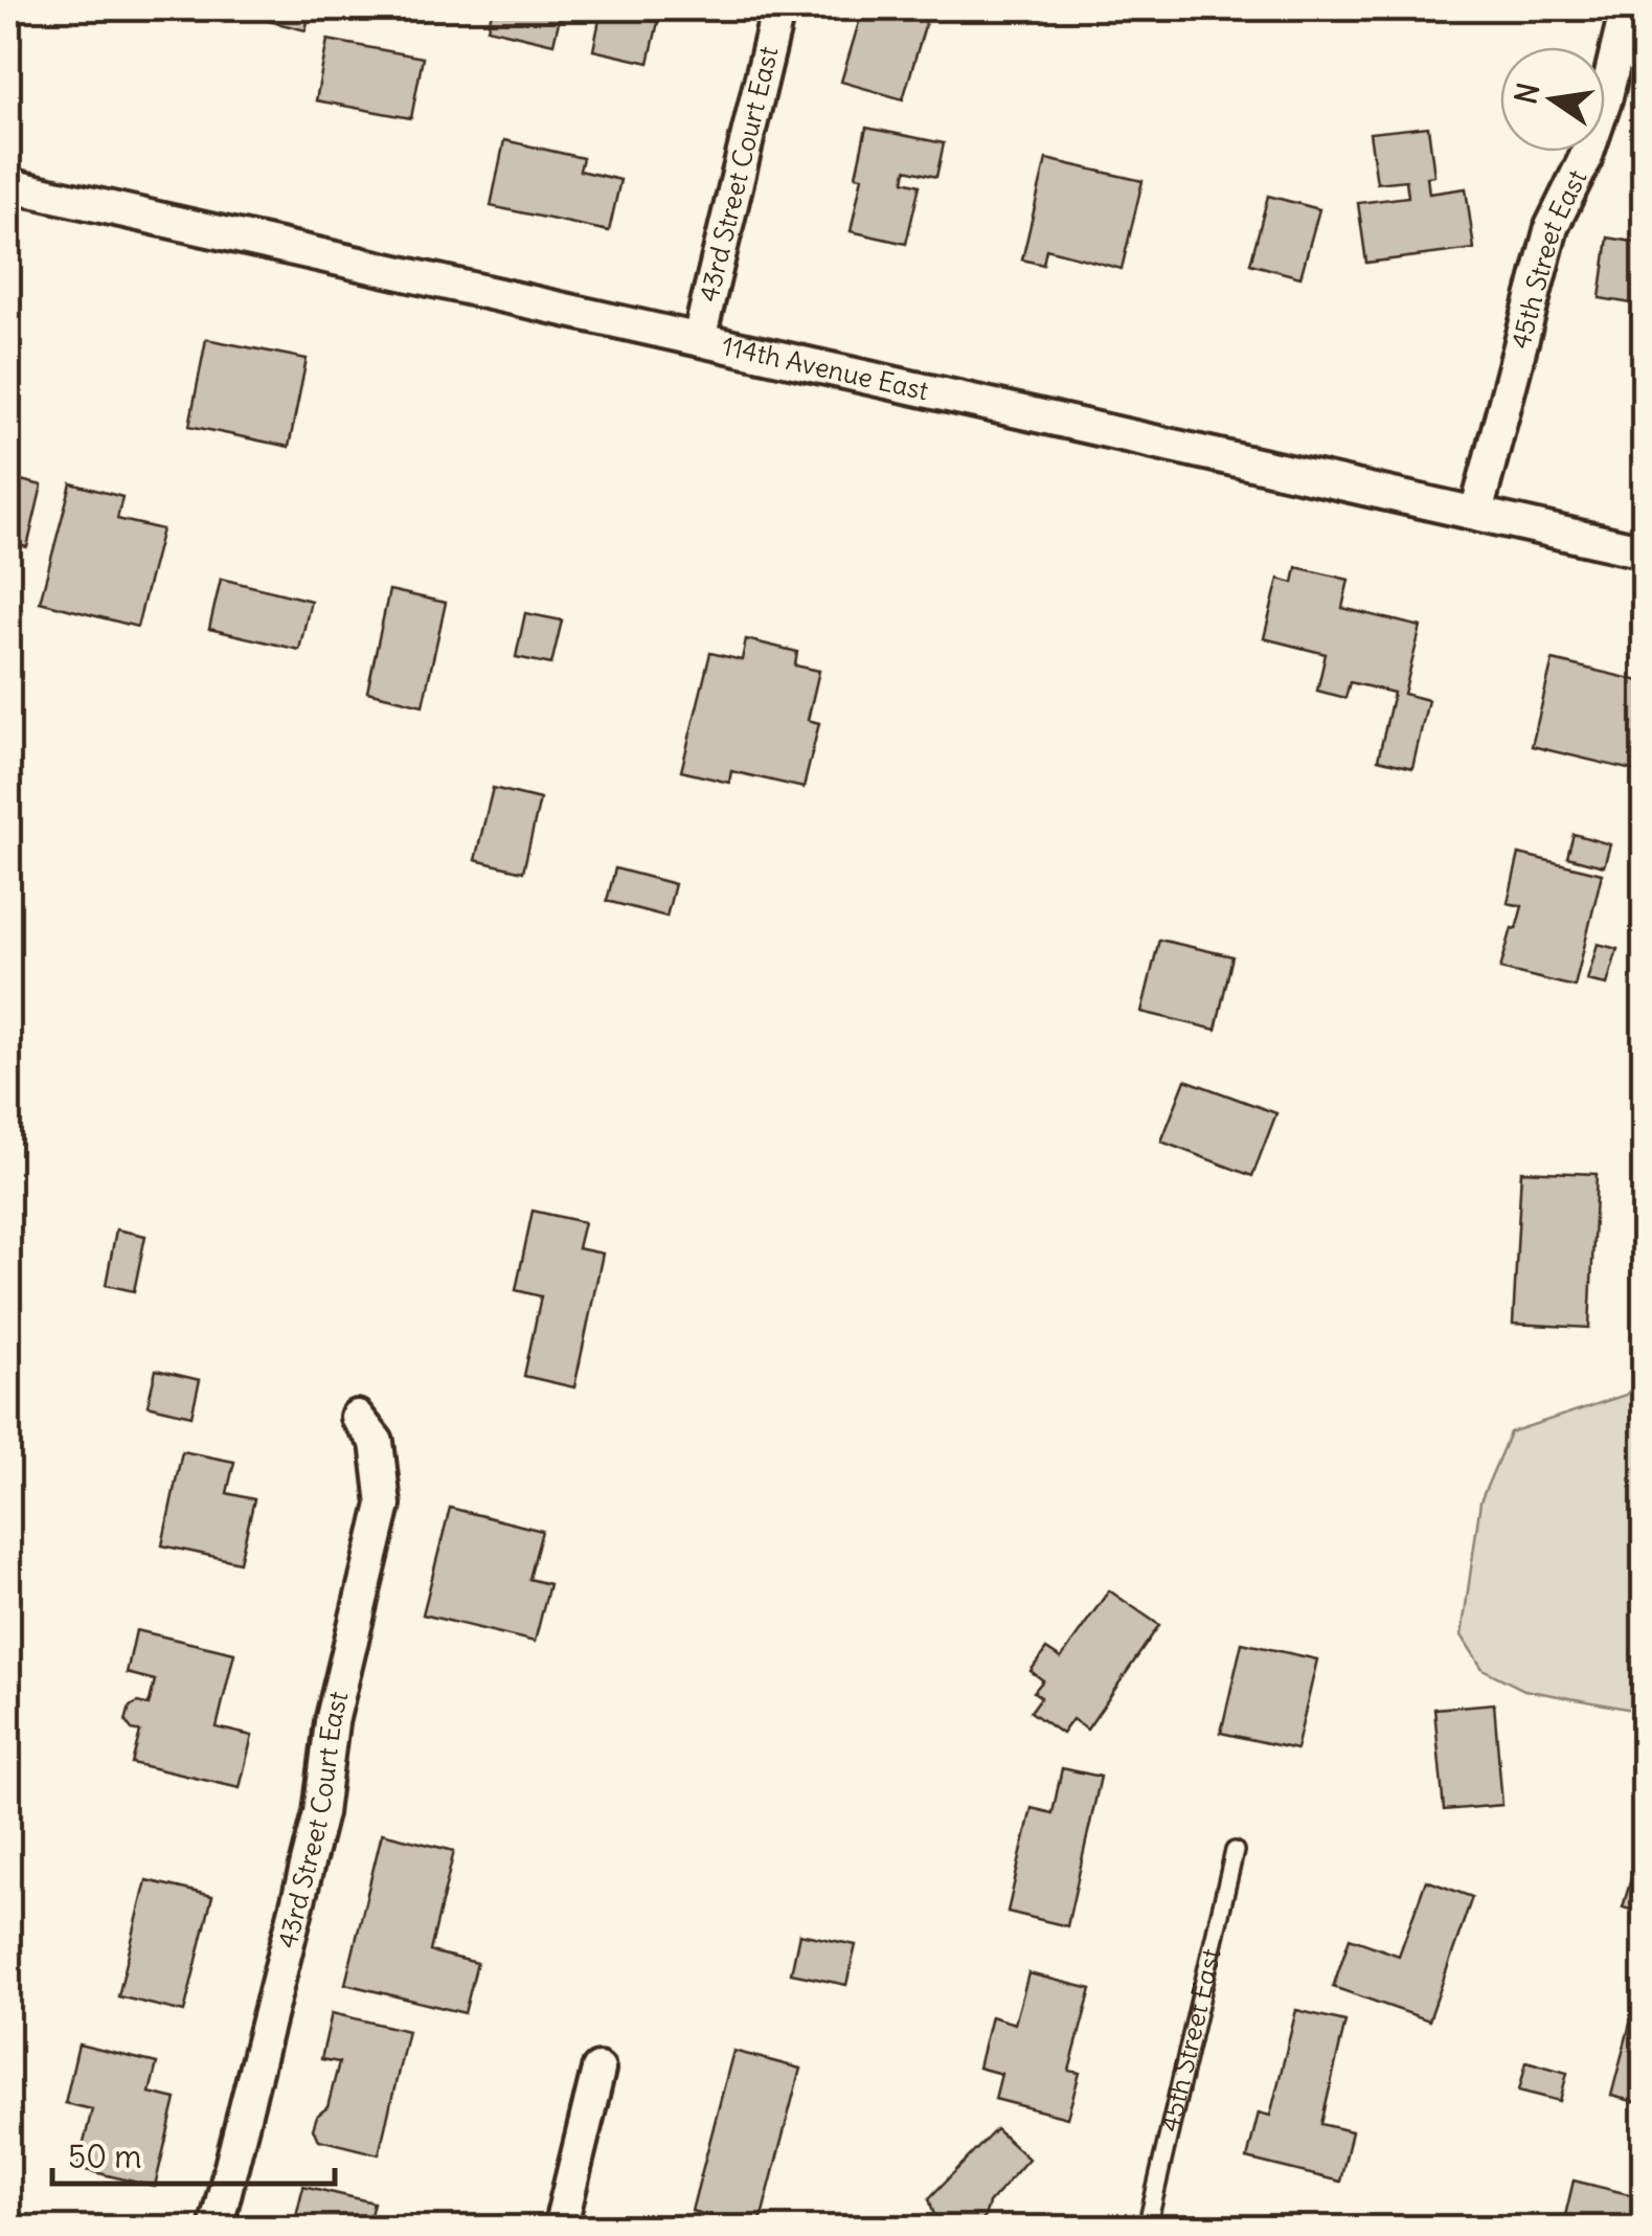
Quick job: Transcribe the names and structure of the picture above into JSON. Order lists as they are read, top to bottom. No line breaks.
{"streets":{"street":["43rd Street Court East","45th Street East","114th Avenue East"]},"crossings":[["43rd Street Court East","114th Avenue East"],["45th Street East","114th Avenue East"]],"scale_bar":"50 m","north":"left"}
